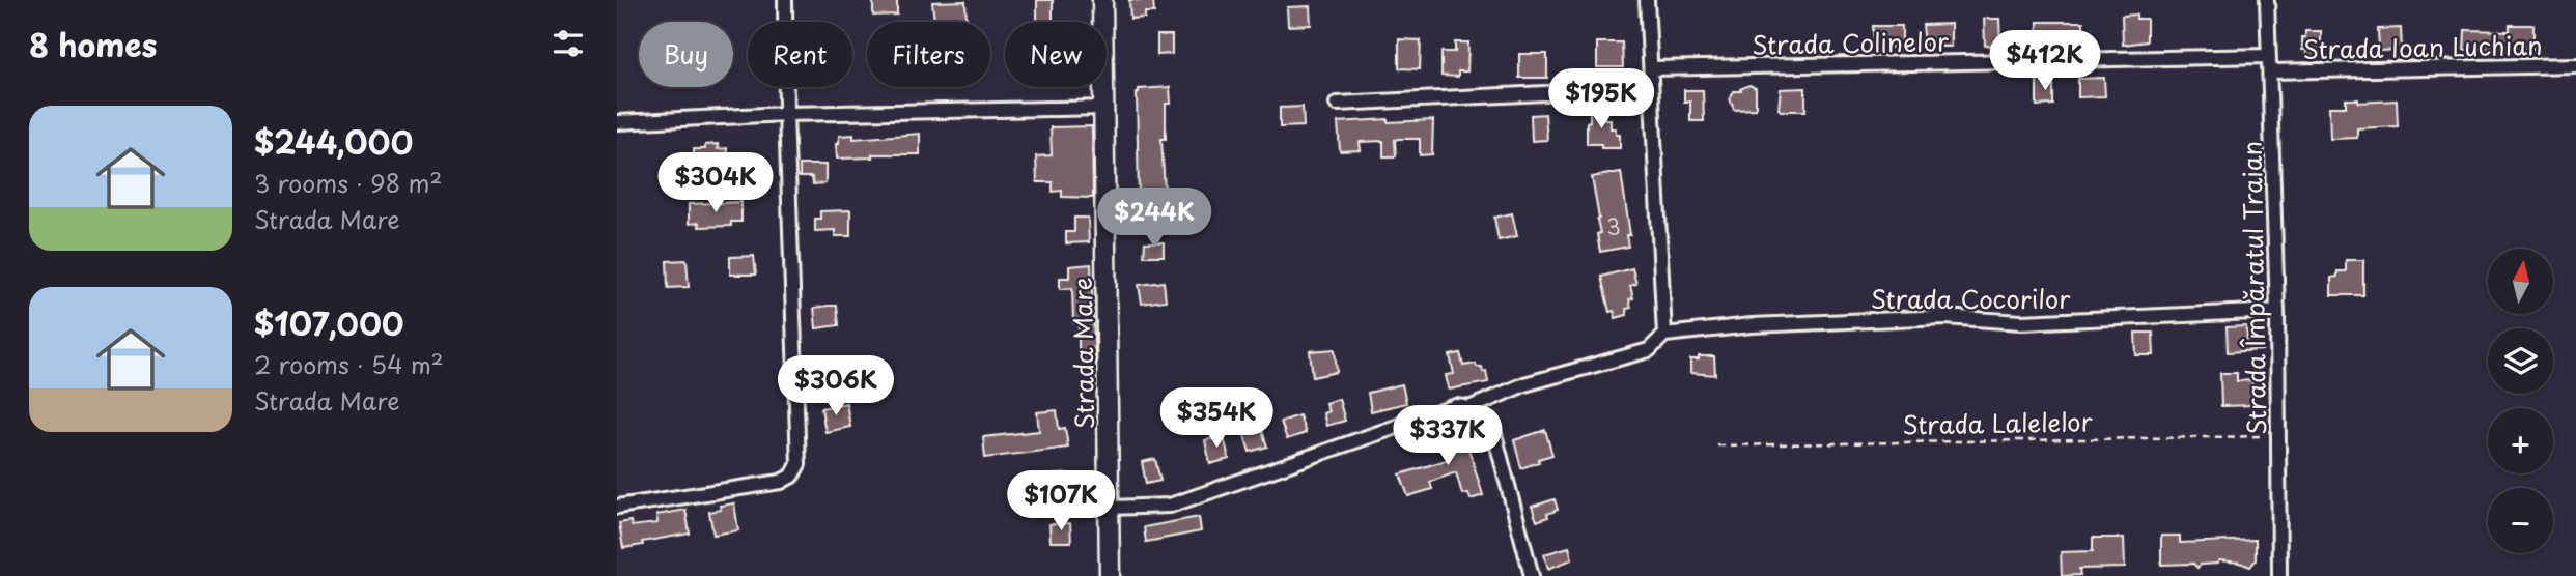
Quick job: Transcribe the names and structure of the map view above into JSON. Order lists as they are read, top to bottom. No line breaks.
{"streets":{"street":["Strada Colinelor","Strada Ioan Luchian","Strada Împăratul Traian","Strada Cocorilor","Strada Mare"],"path":["Strada Lalelelor"]},"crossings":[["Strada Colinelor","Strada Împăratul Traian"],["Strada Ioan Luchian","Strada Împăratul Traian"],["Strada Împăratul Traian","Strada Cocorilor"],["Strada Împăratul Traian","Strada Lalelelor"]],"house_numbers":["3"],"north":"top","page":{"heading":"8 homes","chip":["Buy","Rent","Filters","New"],"price":["$412K","$195K","$304K","$244K","$306K","$354K","$337K","$107K"],"list":[{"name":"$244,000","note":"3 rooms · 98 m² · Strada Mare"},{"name":"$107,000","note":"2 rooms · 54 m² · Strada Mare"}],"map_buttons":["+","−"]}}
